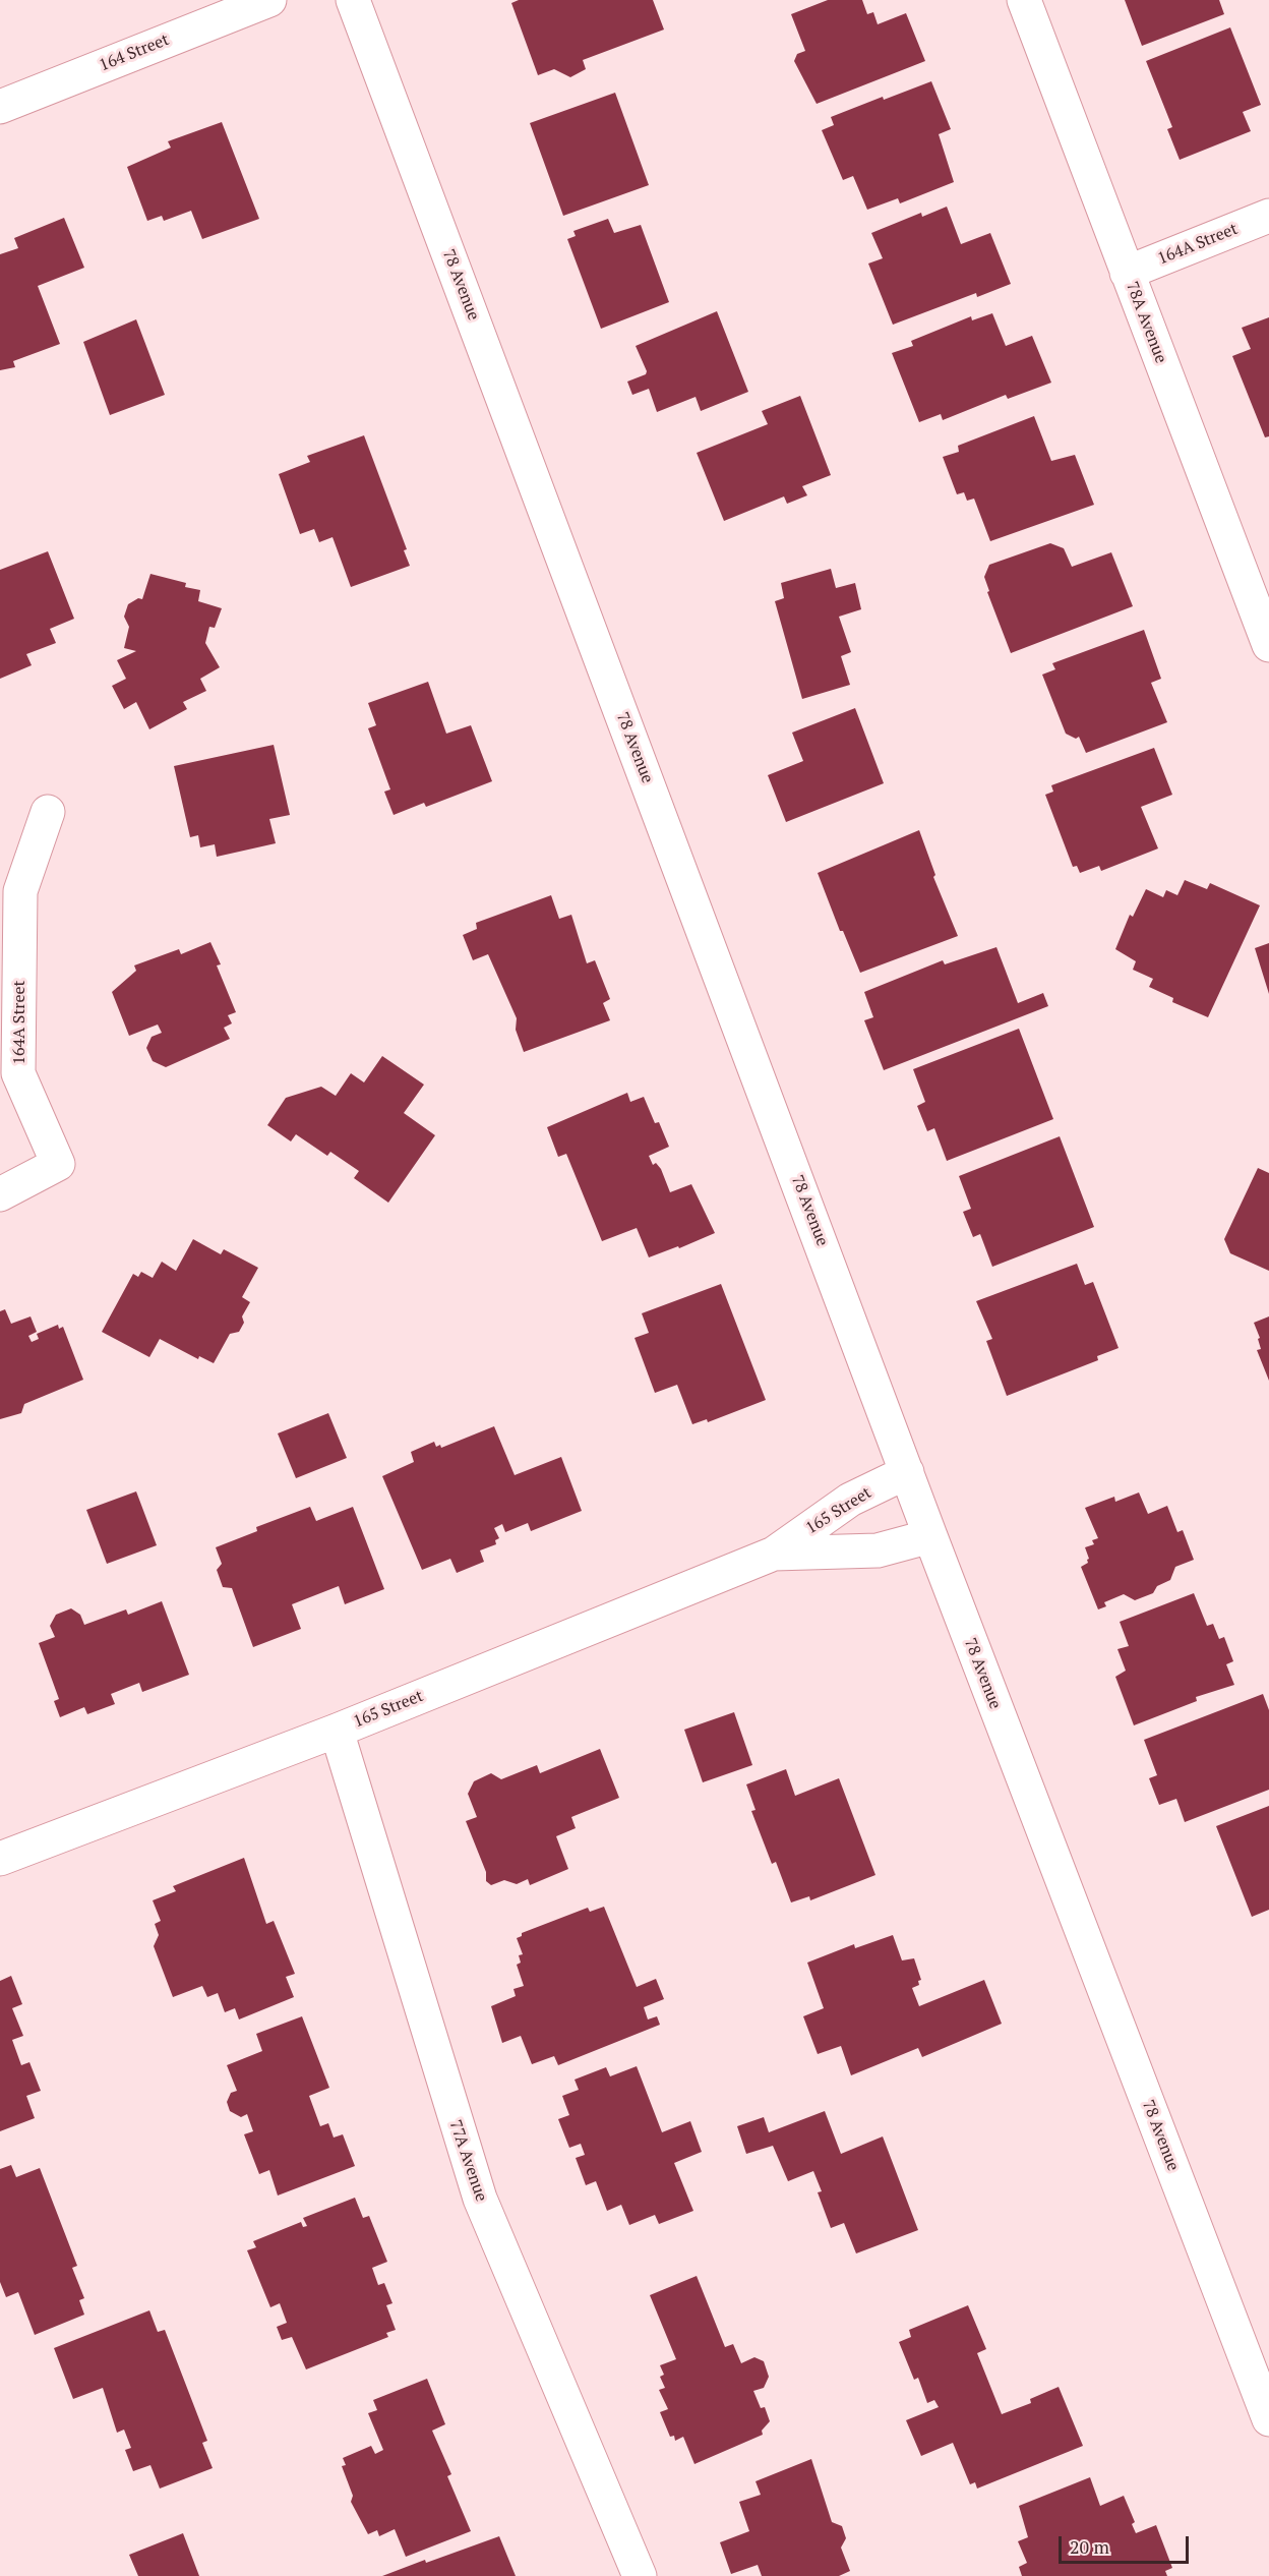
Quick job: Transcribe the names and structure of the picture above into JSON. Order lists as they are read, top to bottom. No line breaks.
{"streets":{"street":["164 Street","164A Street","78 Avenue","78A Avenue","165 Street","77A Avenue"]},"crossings":[["164A Street","78A Avenue"],["78 Avenue","165 Street"],["165 Street","77A Avenue"]],"scale_bar":"20 m"}
